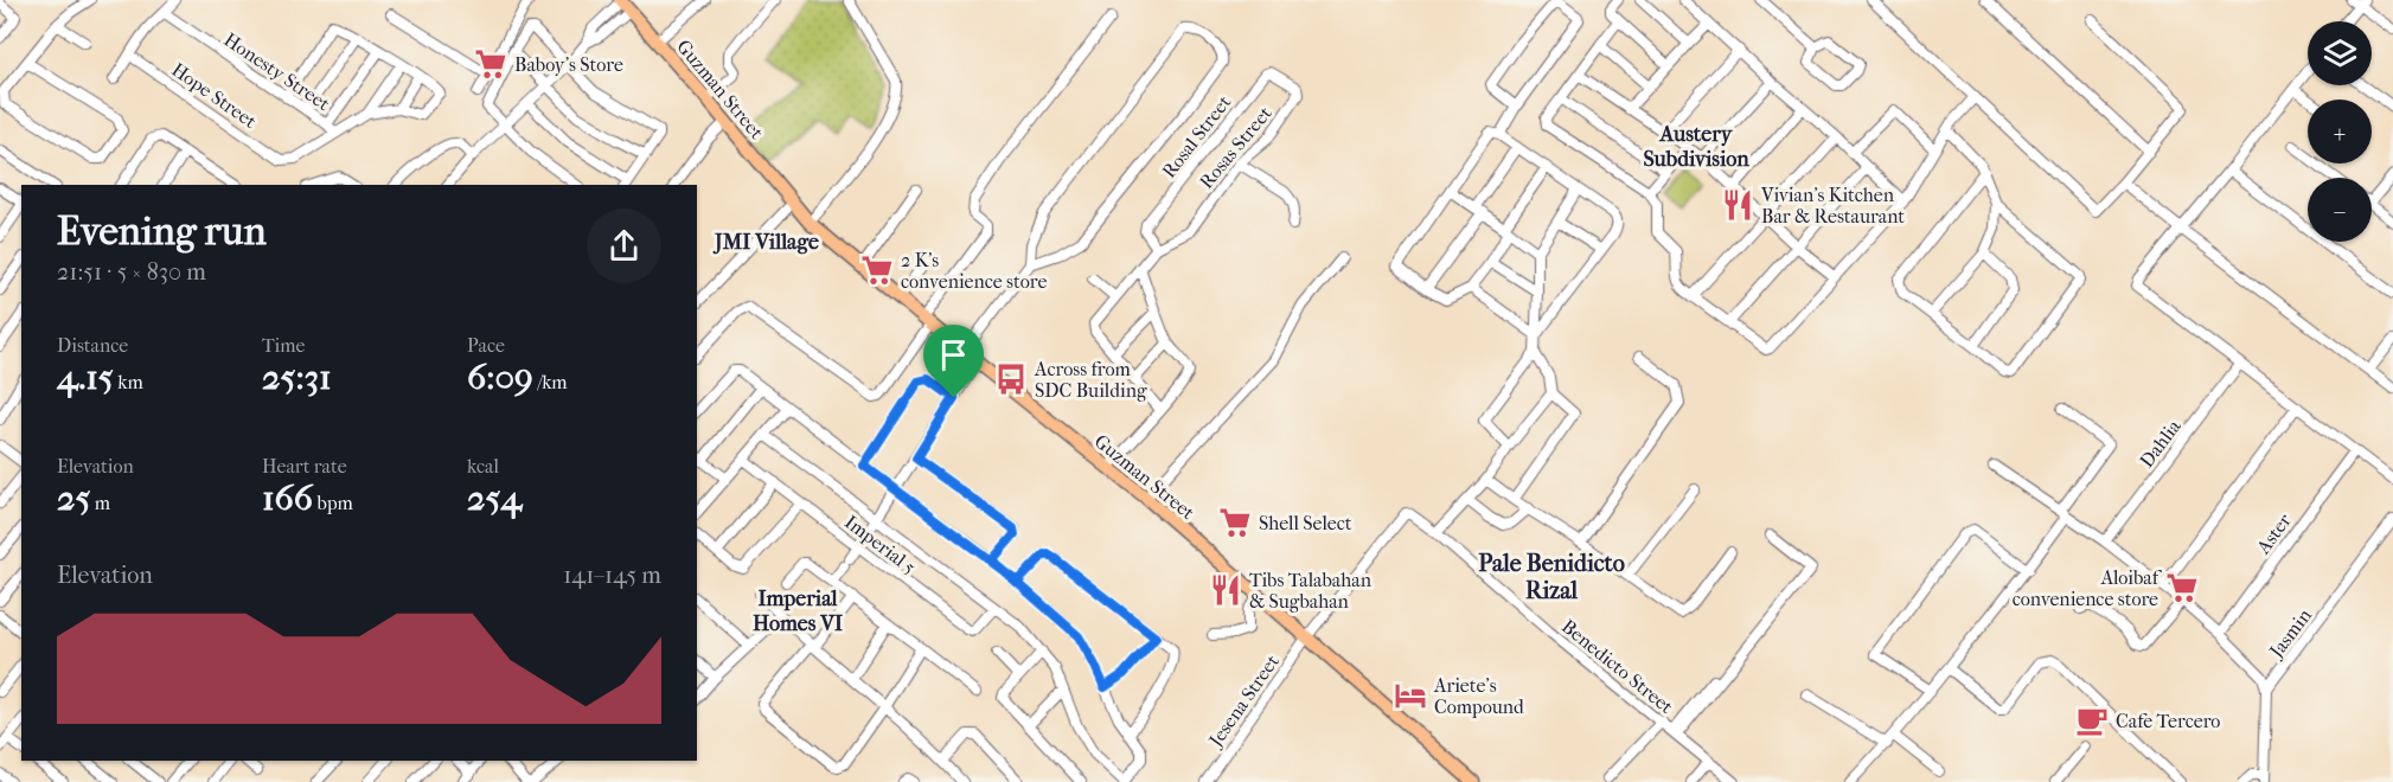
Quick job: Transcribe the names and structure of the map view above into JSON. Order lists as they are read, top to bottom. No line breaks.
{"streets":{"main road":["Guzman Street"],"street":["Honesty Street","Hope Street","Rosal Street","Rosas Street","Dahlia","Aster","Imperial 5","Jasmin","Benedicto Street","Jesena Street"]},"crossings":[["Honesty Street","Hope Street"],["Guzman Street","Benedicto Street"],["Guzman Street","Jesena Street"],["Rosal Street","Rosas Street"],["Benedicto Street","Jesena Street"]],"districts":["Austery Subdivision","JMI Village","Pale Benidicto Rizal","Imperial Homes VI"],"places":{"supermarket":["Baboy's Store","2 K's convenience store","Shell Select","Aloibaf convenience store"],"restaurant":["Vivian's Kitchen Bar & Restaurant","Tibs Talabahan & Sugbahan"],"bus stop":["Across from SDC Building"],"hotel":["Ariete's Compound"],"cafe":["Cafe Tercero"]},"page":{"map_buttons":["+","−"],"heading":["Evening run","21:51 · 5 × 830 m"],"stats":[["Distance","4.15 km"],["Time","25:31"],["Pace","6:09 /km"],["Elevation","25 m"],["Heart rate","166 bpm"],["kcal","254"]],"chart":["Elevation","141–145 m"]}}
